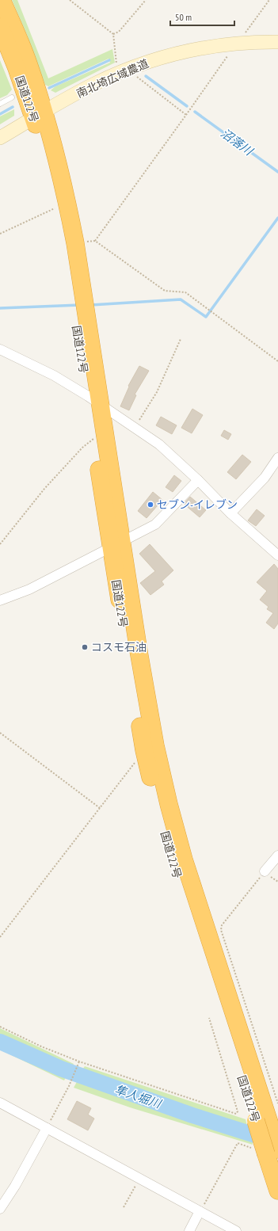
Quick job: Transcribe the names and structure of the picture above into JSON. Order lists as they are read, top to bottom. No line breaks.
{"streets":{"highway":["国道122号"],"street":["南北埼広域農道"]},"crossings":[["南北埼広域農道","国道122号"]],"water":["沼落川","隼人堀川"],"places":["セブン-イレブン","コスモ石油"],"scale_bar":"50 m"}
